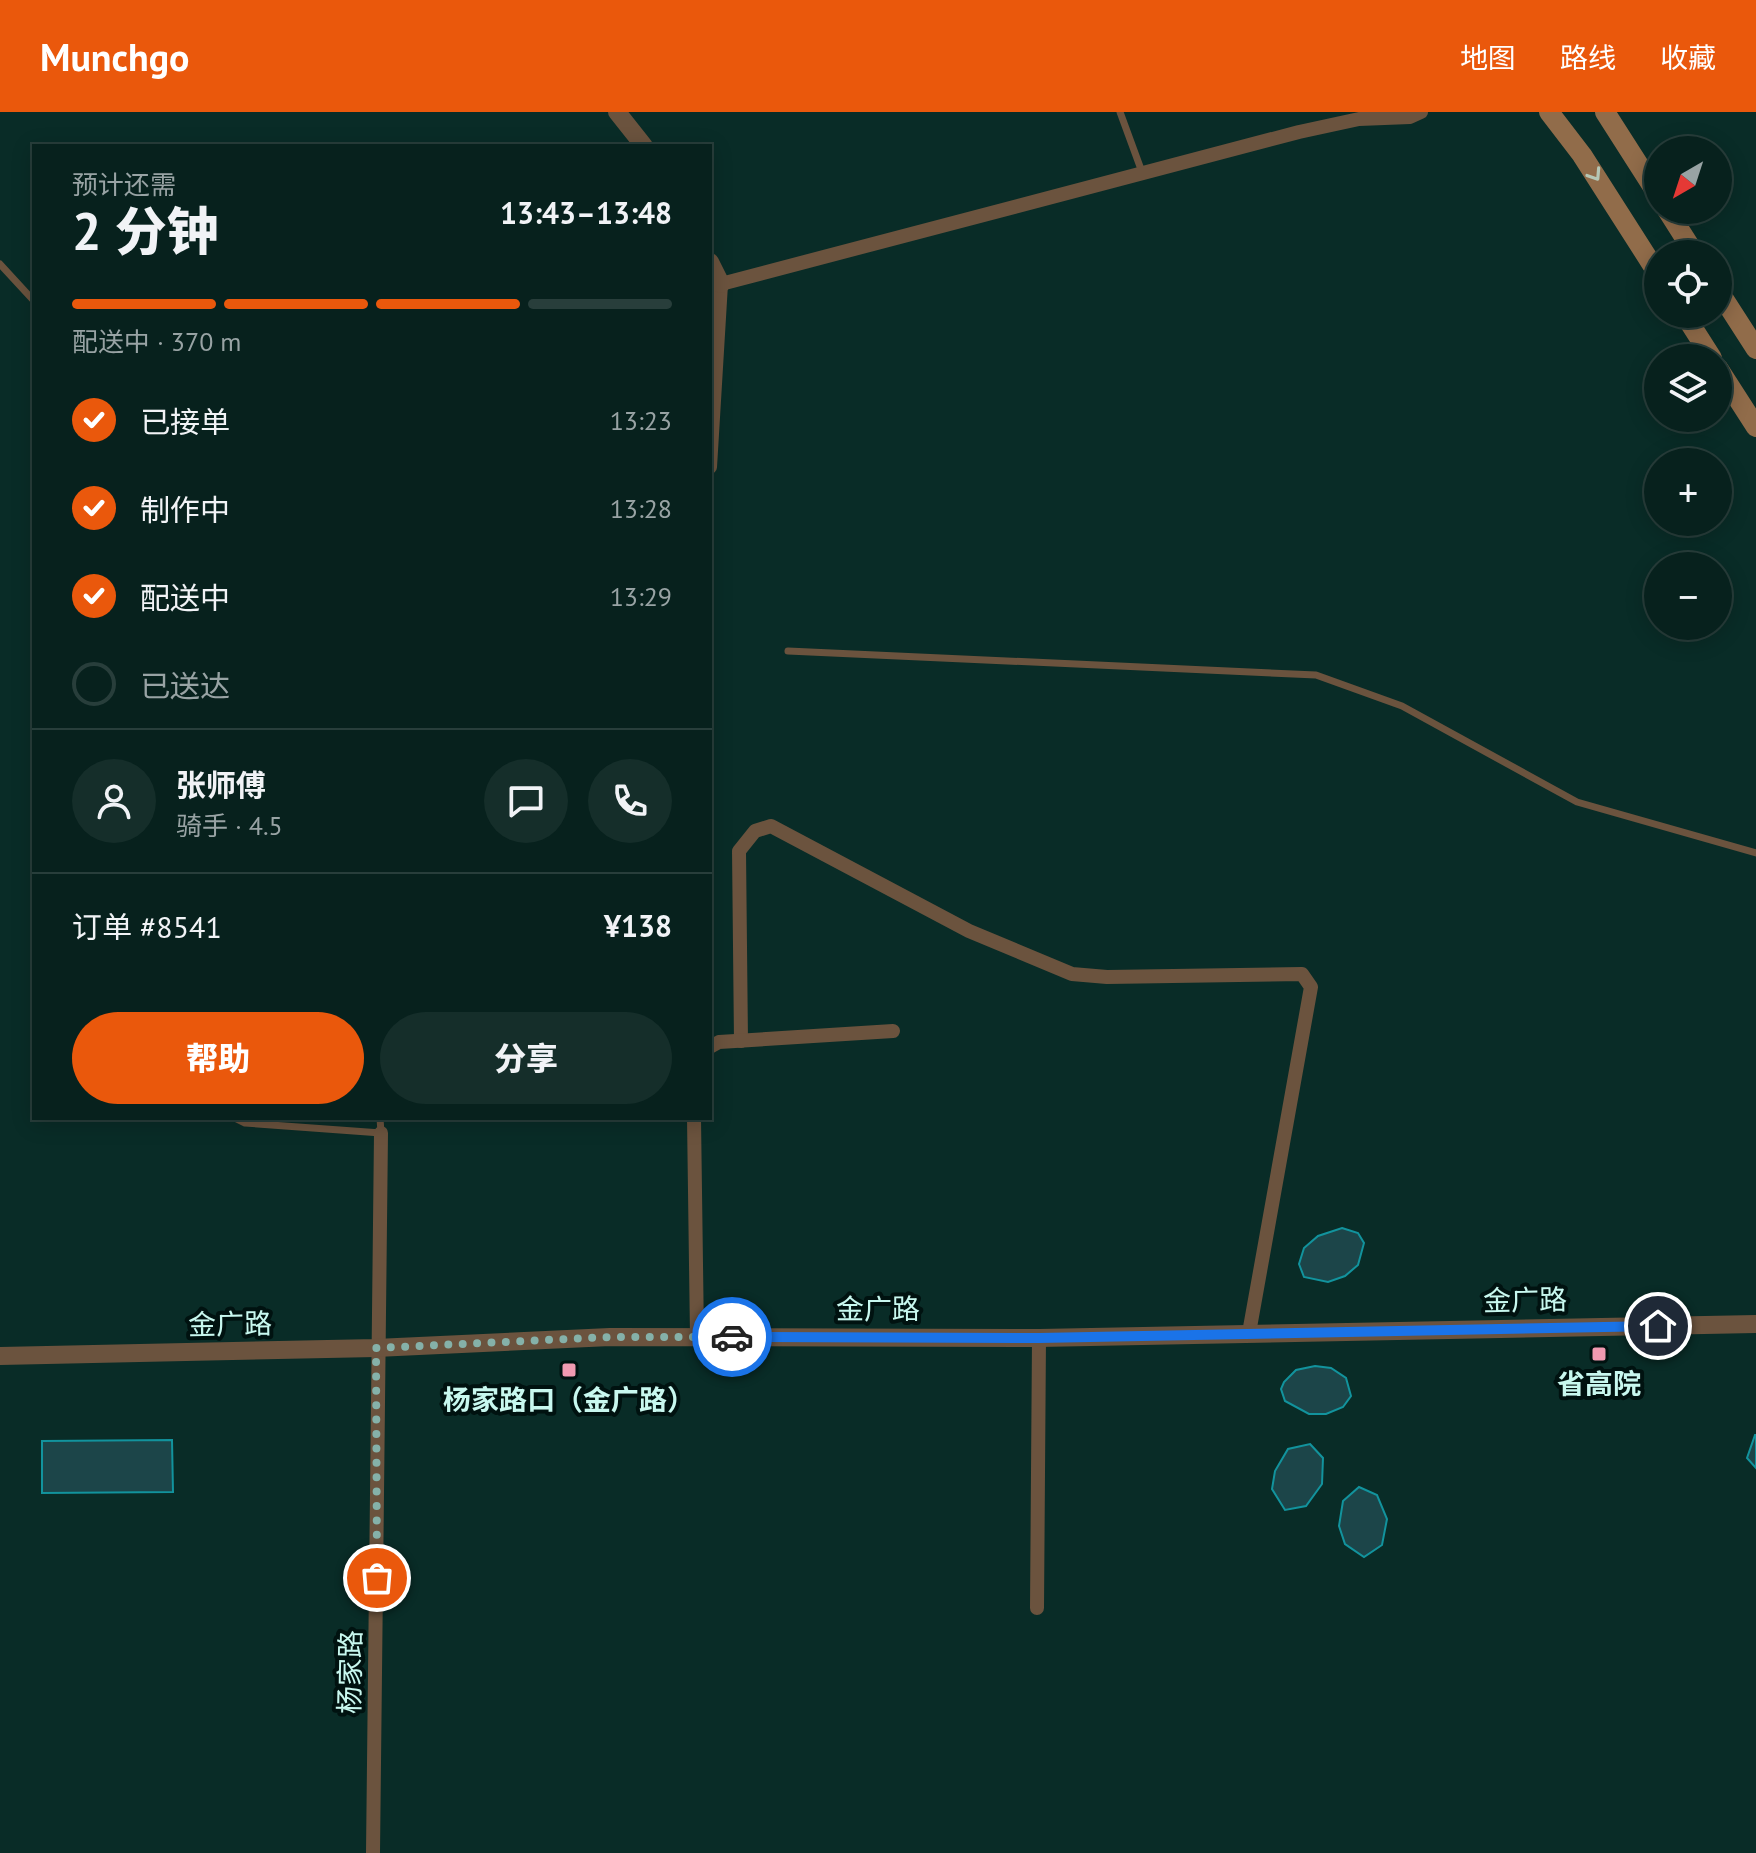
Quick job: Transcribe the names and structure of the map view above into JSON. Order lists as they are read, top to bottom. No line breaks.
{"streets":{"street":["金广路","杨家路"]},"crossings":[["金广路","杨家路"]],"places":{"transit":["省高院","杨家路口（金广路）"]},"north":"bottom left","page":{"header":"Munchgo","nav":["地图","路线","收藏"],"map_buttons":["+","−"],"heading":["2 分钟","预计还需","13:43–13:48"],"panel":["张师傅","骑手 · 4.5","订单 #8541","¥138"],"bar":"配送中 · 370 m","list":[["已接单","13:23"],["制作中","13:28"],["配送中","13:29"],"已送达"],"buttons":["帮助","分享"]}}
